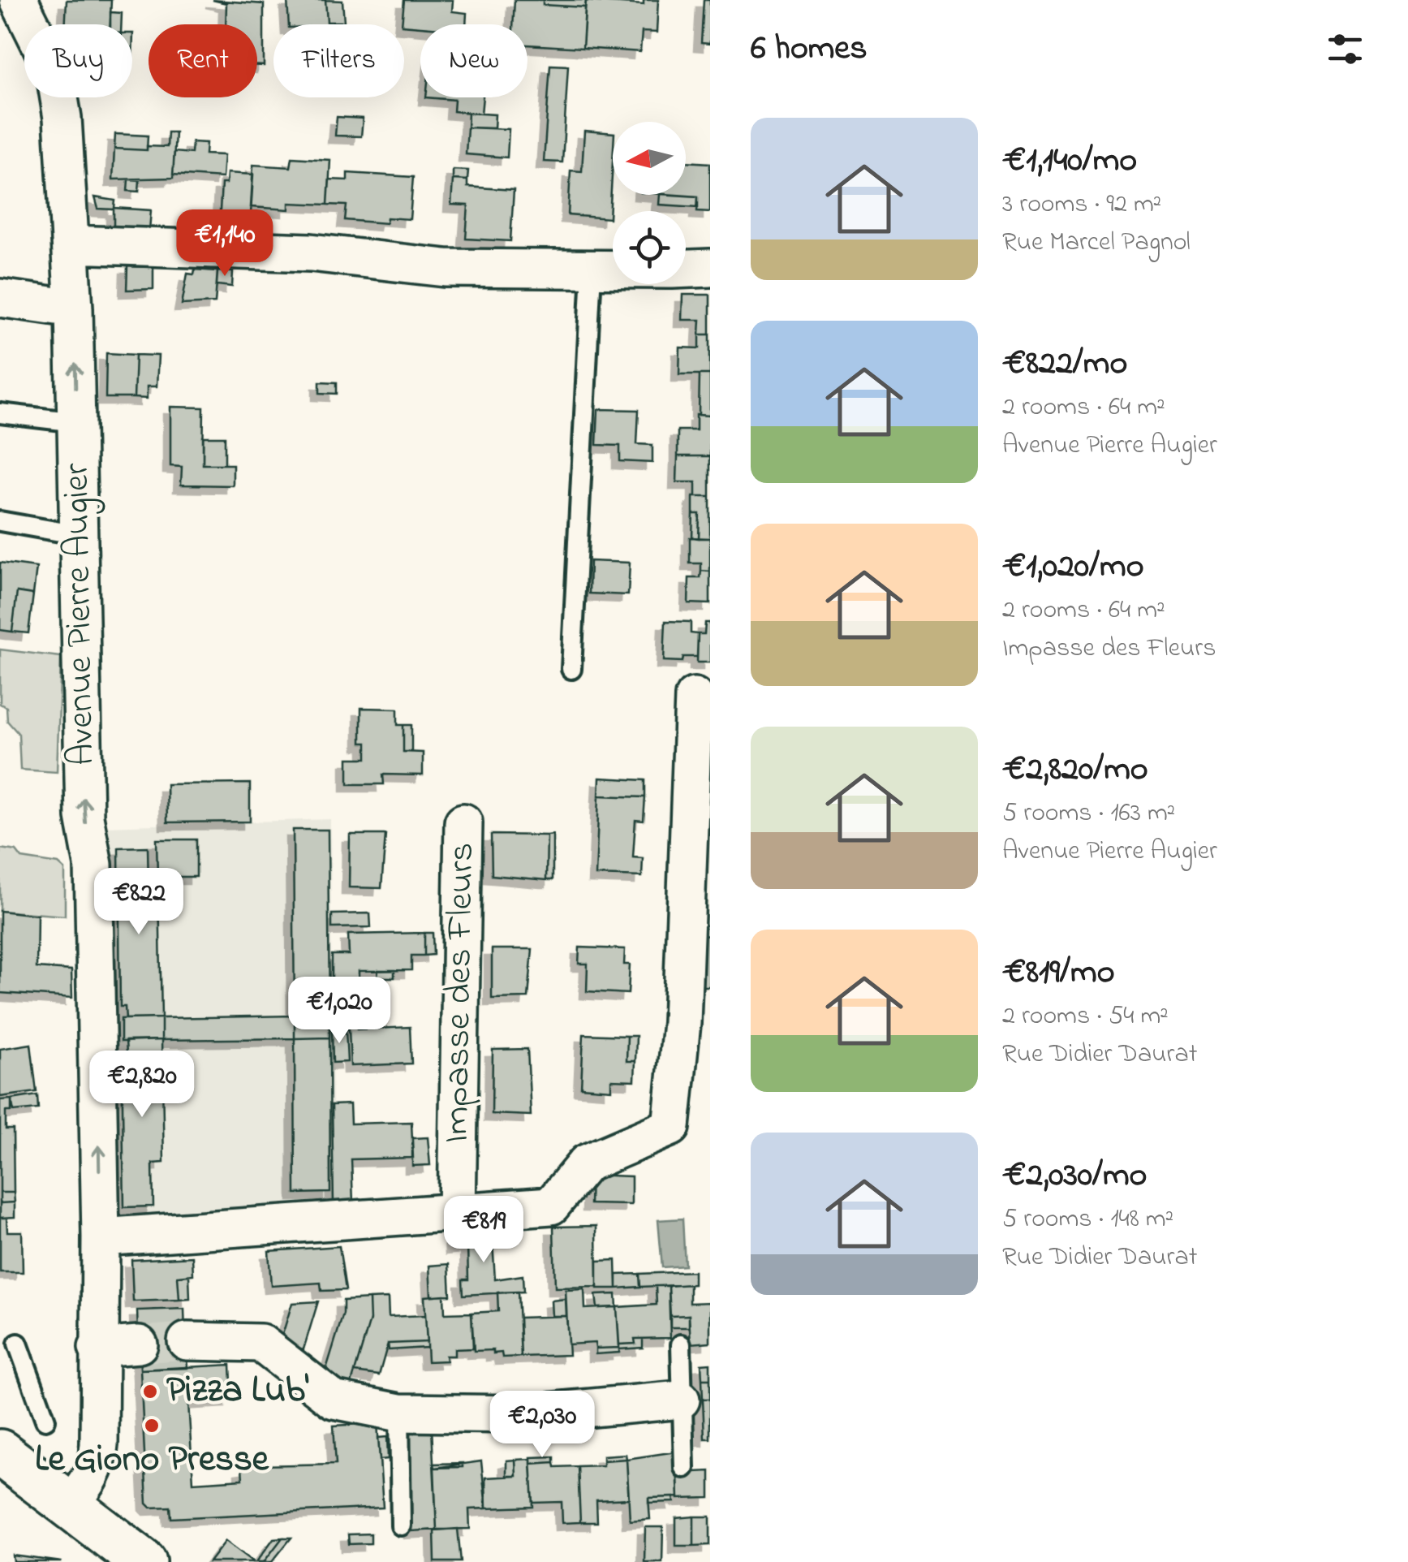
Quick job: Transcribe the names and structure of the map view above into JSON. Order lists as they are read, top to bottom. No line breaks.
{"streets":{"street":["Avenue Pierre Augier","Impasse des Fleurs"]},"one_way":["Avenue Pierre Augier"],"places":["Pizza Lub'","Le Giono Presse"],"north":"left","page":{"heading":"6 homes","chip":["Buy","Rent","Filters","New"],"list":[{"name":"€1,140/mo","note":"3 rooms · 92 m² · Rue Marcel Pagnol"},{"name":"€822/mo","note":"2 rooms · 64 m² · Avenue Pierre Augier"},{"name":"€1,020/mo","note":"2 rooms · 64 m² · Impasse des Fleurs"},{"name":"€2,820/mo","note":"5 rooms · 163 m² · Avenue Pierre Augier"},{"name":"€819/mo","note":"2 rooms · 54 m² · Rue Didier Daurat"},{"name":"€2,030/mo","note":"5 rooms · 148 m² · Rue Didier Daurat"}],"price":["€1,140","€822","€1,020","€2,820","€819","€2,030"]}}
